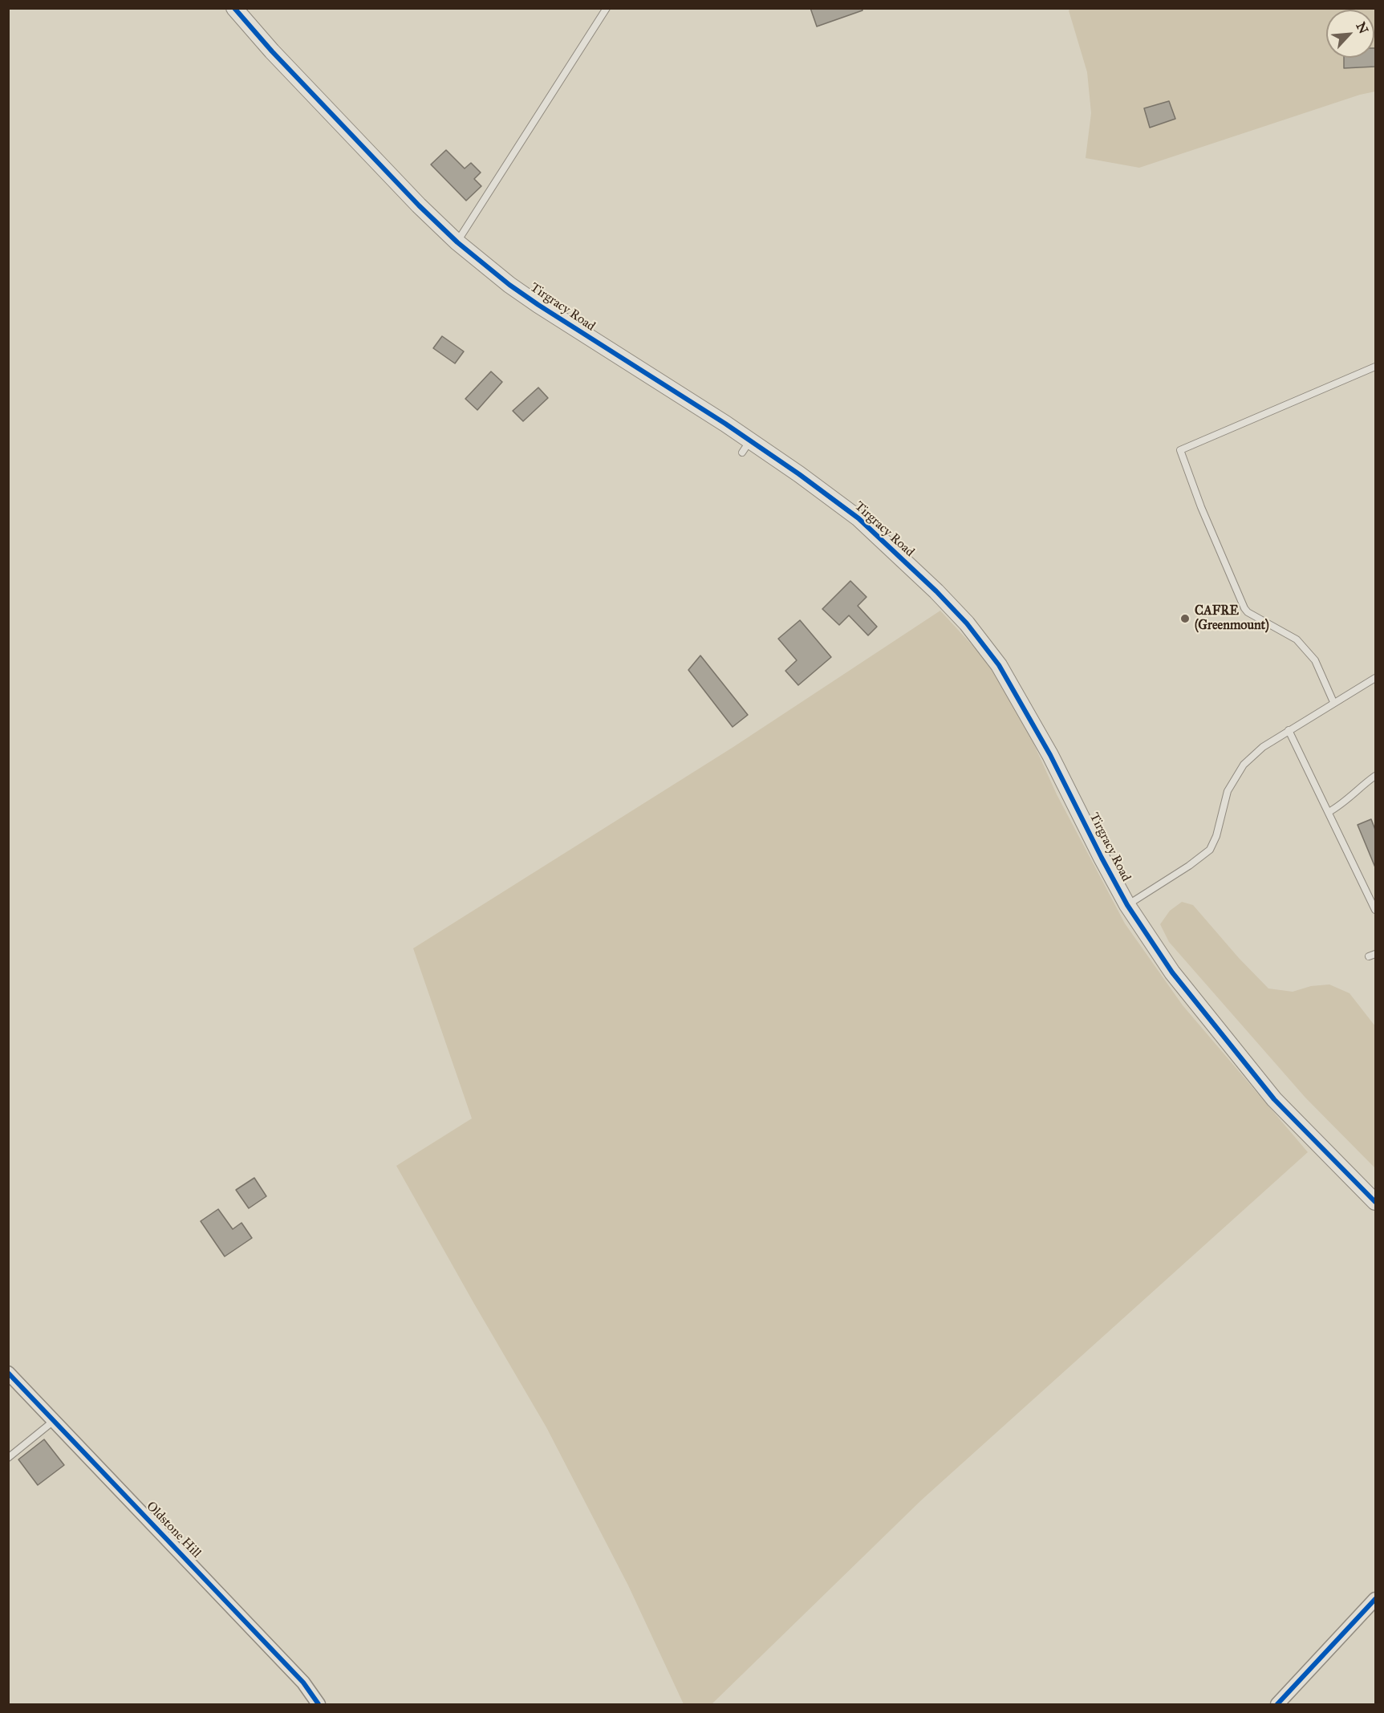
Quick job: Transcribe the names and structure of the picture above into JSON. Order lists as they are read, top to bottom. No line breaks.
{"streets":{"street":["Tirgracy Road","Oldstone Hill"]},"places":["CAFRE (Greenmount)"],"north":"top right"}
